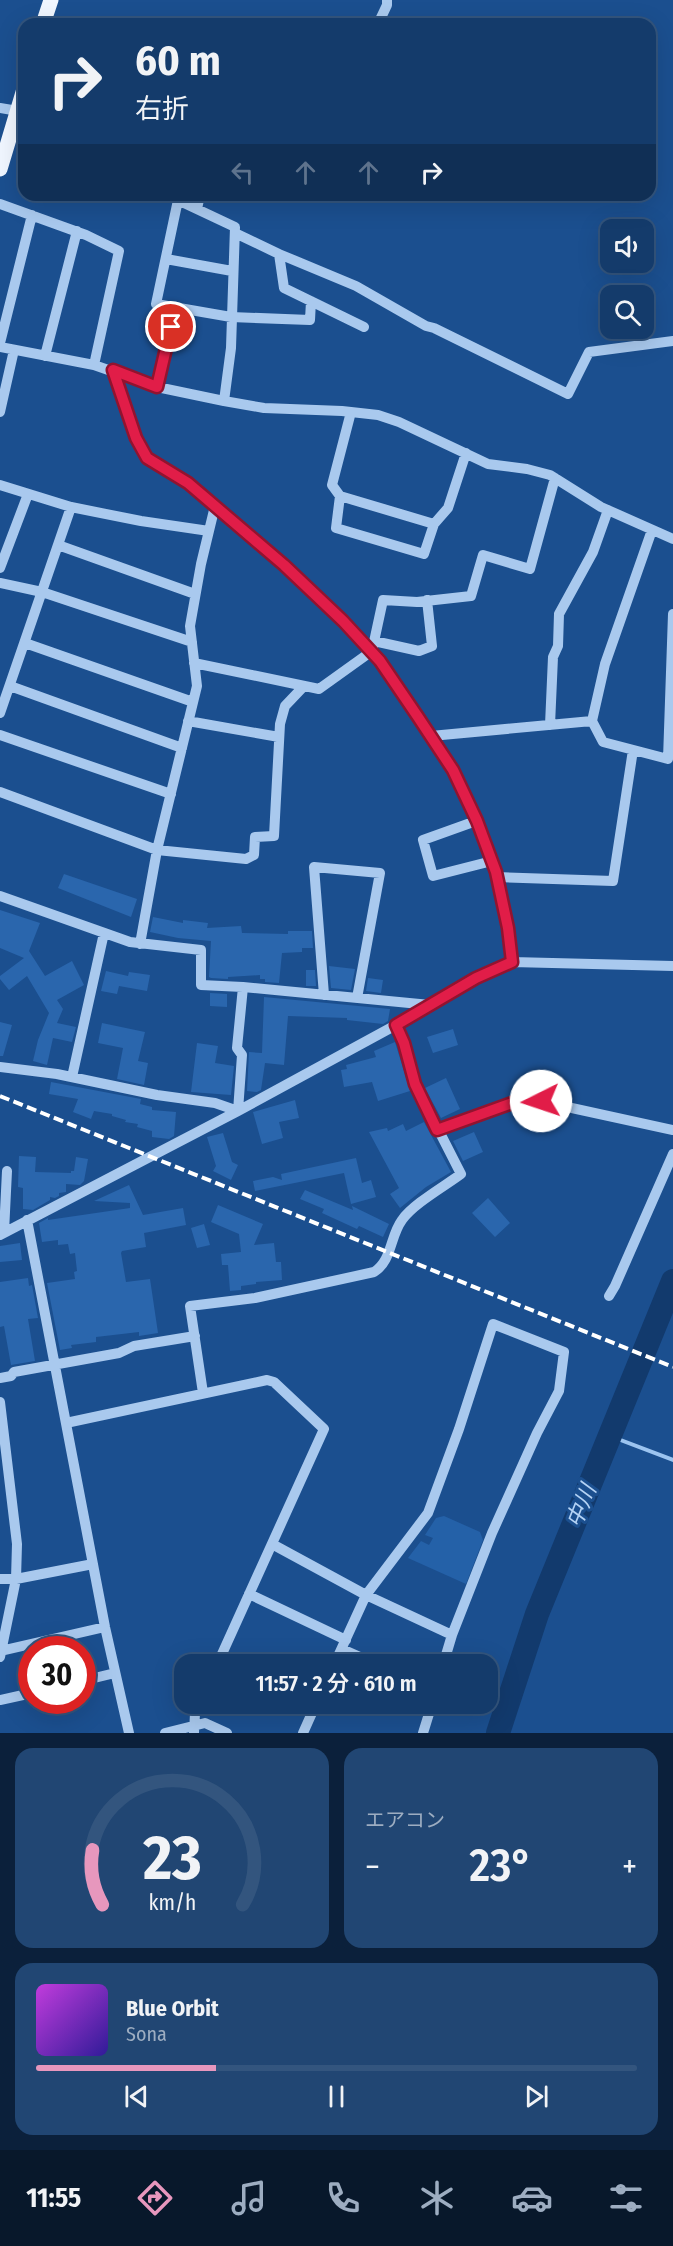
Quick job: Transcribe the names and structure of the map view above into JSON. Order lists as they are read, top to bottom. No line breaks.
{"water":["中川"],"page":{"turn":["60 m","右折"],"limit":"30","trip":"11:57 · 2 分 · 610 m","tile":"エアコン","heat":["−","23°","+"],"song":["Blue Orbit","Sona"],"tabs":"11:55","gauge":["23","km/h"]}}
